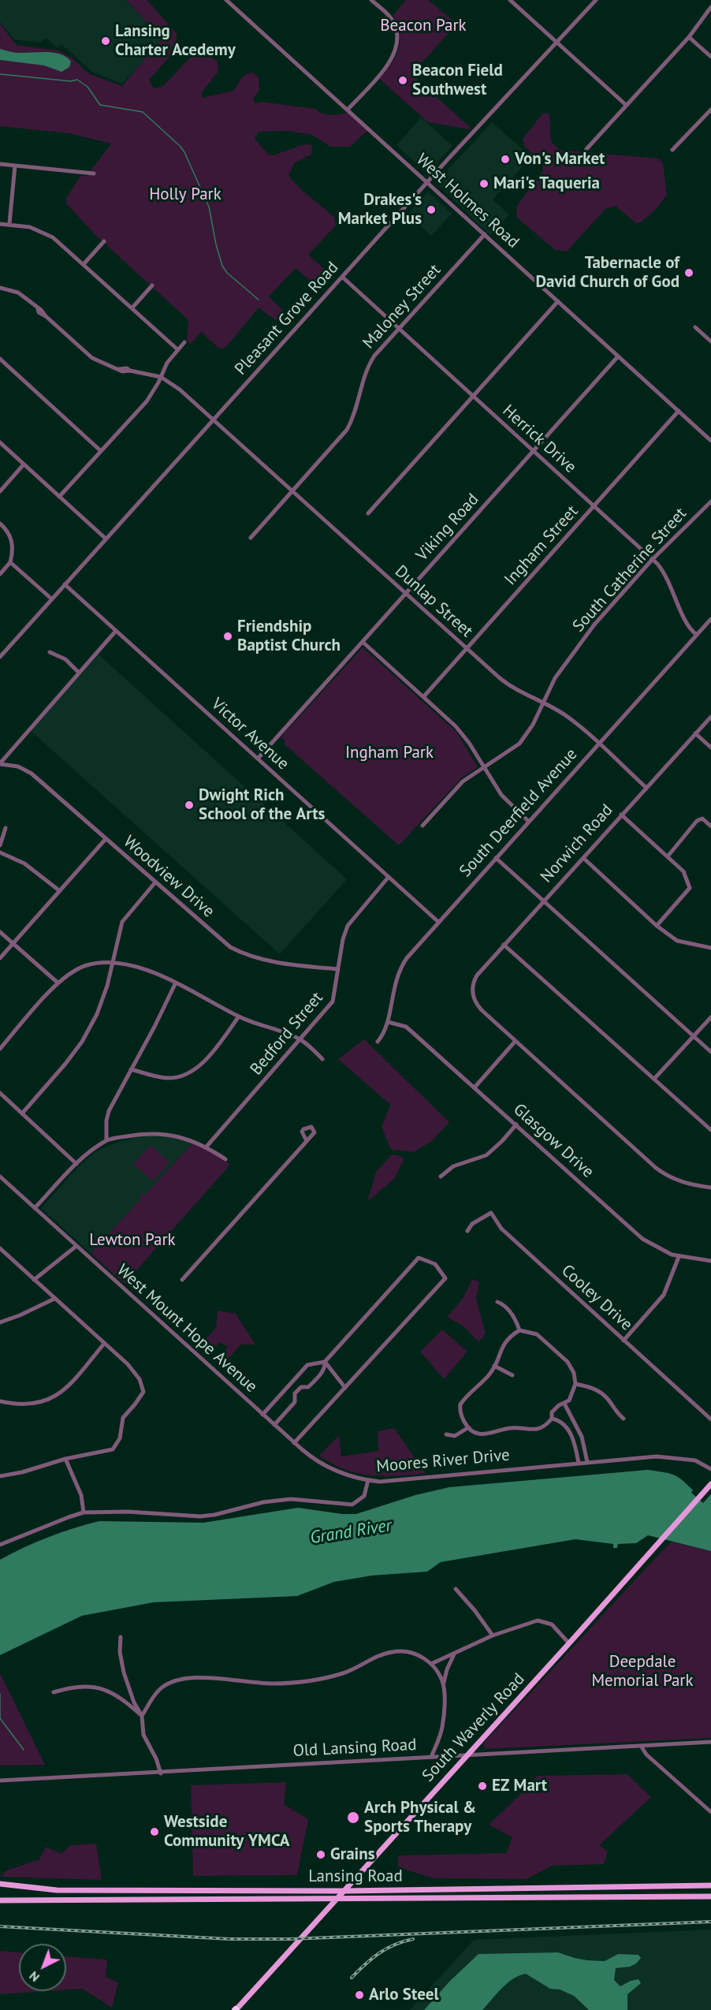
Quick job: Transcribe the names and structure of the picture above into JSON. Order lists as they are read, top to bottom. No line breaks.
{"streets":{"main road":["South Waverly Road","Lansing Road"],"street":["West Holmes Road","Maloney Street","Pleasant Grove Road","Herrick Drive","Viking Road","Ingham Street","South Catherine Street","Dunlap Street","Victor Avenue","South Deerfield Avenue","Norwich Road","Woodview Drive","Bedford Street","Glasgow Drive","Cooley Drive","West Mount Hope Avenue","Moores River Drive","Old Lansing Road"]},"crossings":[["West Holmes Road","Maloney Street"],["West Holmes Road","Pleasant Grove Road"],["West Holmes Road","Viking Road"],["West Holmes Road","Ingham Street"],["Maloney Street","Herrick Drive"],["Maloney Street","Dunlap Street"],["Pleasant Grove Road","Herrick Drive"],["Pleasant Grove Road","Dunlap Street"],["Pleasant Grove Road","Victor Avenue"],["Herrick Drive","Viking Road"],["Herrick Drive","Ingham Street"],["Herrick Drive","South Catherine Street"],["Herrick Drive","South Deerfield Avenue"],["Viking Road","Dunlap Street"],["Viking Road","Victor Avenue"],["Ingham Street","Dunlap Street"],["South Catherine Street","Dunlap Street"],["Dunlap Street","South Deerfield Avenue"],["Dunlap Street","Norwich Road"],["Victor Avenue","South Deerfield Avenue"],["Victor Avenue","Bedford Street"],["South Deerfield Avenue","Glasgow Drive"],["Woodview Drive","Bedford Street"],["West Mount Hope Avenue","Moores River Drive"],["South Waverly Road","Old Lansing Road"],["South Waverly Road","Lansing Road"]],"water":["Grand River"],"parks":["Beacon Park","Holly Park","Ingham Park","Lewton Park","Deepdale Memorial Park"],"places":["Lansing Charter Acedemy","Beacon Field Southwest","Von's Market","Mari's Taqueria","Drakes's Market Plus","Tabernacle of David Church of God","Friendship Baptist Church","Dwight Rich School of the Arts","EZ Mart","Arch Physical & Sports Therapy","Westside Community YMCA","Grains","Arlo Steel"],"north":"bottom left"}
